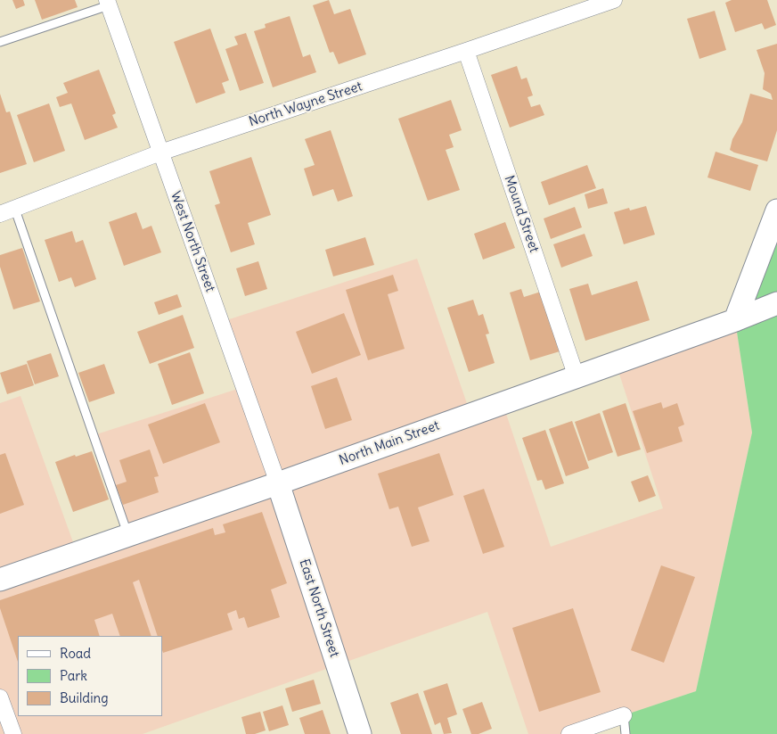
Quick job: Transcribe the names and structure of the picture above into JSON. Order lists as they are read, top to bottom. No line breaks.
{"streets":{"main road":["North Main Street","East North Street"],"street":["North Wayne Street","Mound Street","West North Street"]},"crossings":[["North Wayne Street","Mound Street"],["North Wayne Street","West North Street"],["Mound Street","North Main Street"],["West North Street","North Main Street"],["West North Street","East North Street"],["North Main Street","East North Street"]],"legend":["Road","Park","Building"]}
